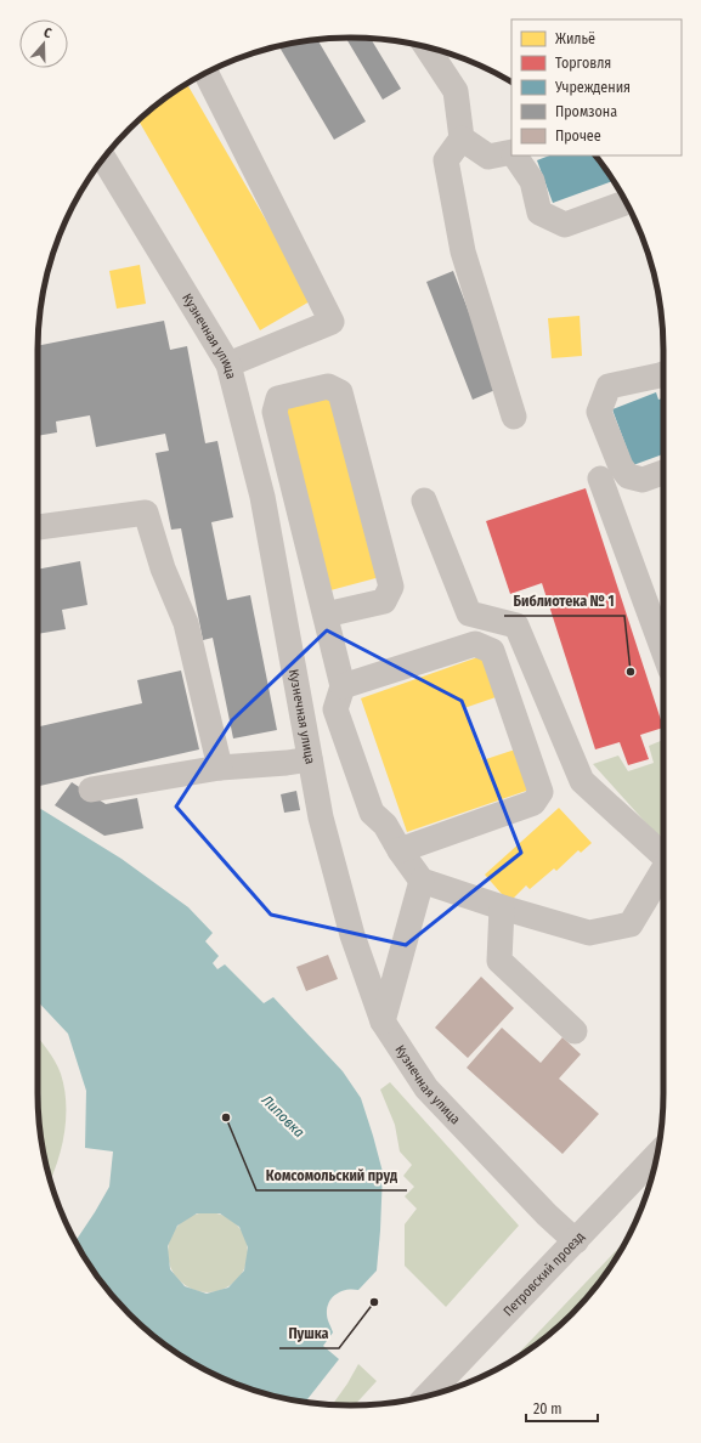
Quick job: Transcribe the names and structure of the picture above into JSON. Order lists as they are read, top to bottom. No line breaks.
{"streets":{"street":["Кузнечная улица","Петровский проезд"]},"crossings":[["Кузнечная улица","Петровский проезд"]],"water":["Липовка"],"places":["Библиотека № 1","Комсомольский пруд","Пушка"],"legend":["Жильё","Торговля","Учреждения","Промзона","Прочее"],"scale_bar":"20 m","north":"top"}
